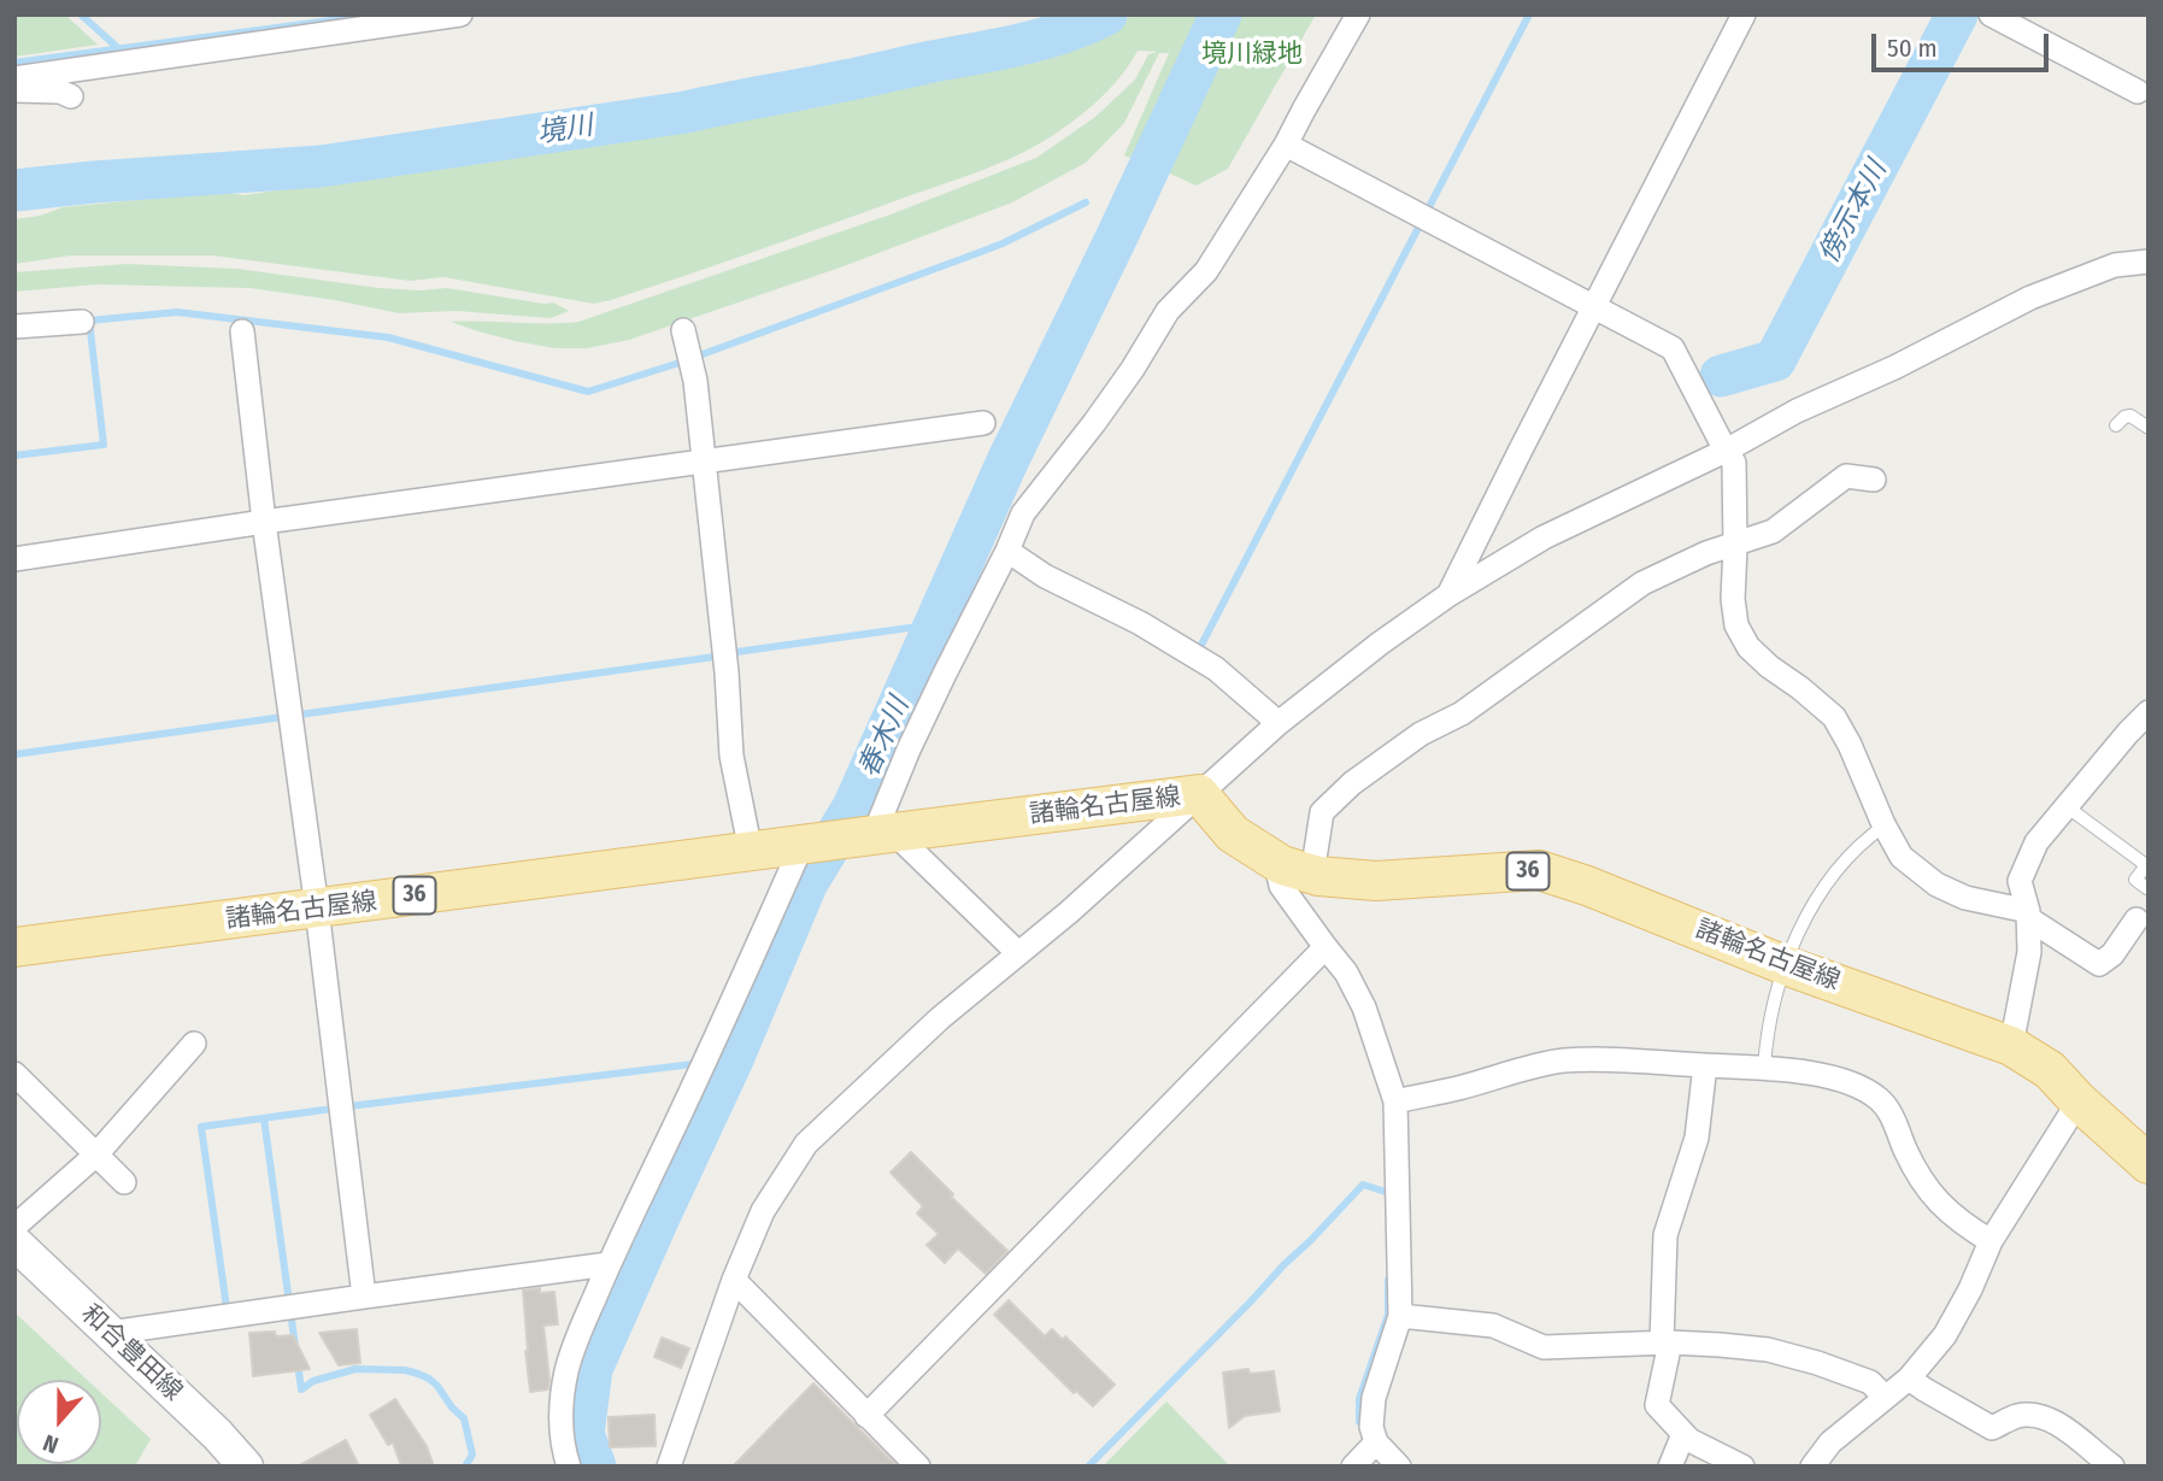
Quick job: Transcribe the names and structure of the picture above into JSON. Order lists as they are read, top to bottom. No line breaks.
{"streets":{"main road":["諸輪名古屋線","36","和合豊田線"]},"water":["境川","傍示本川","春木川"],"parks":["境川緑地"],"scale_bar":"50 m","north":"bottom"}
